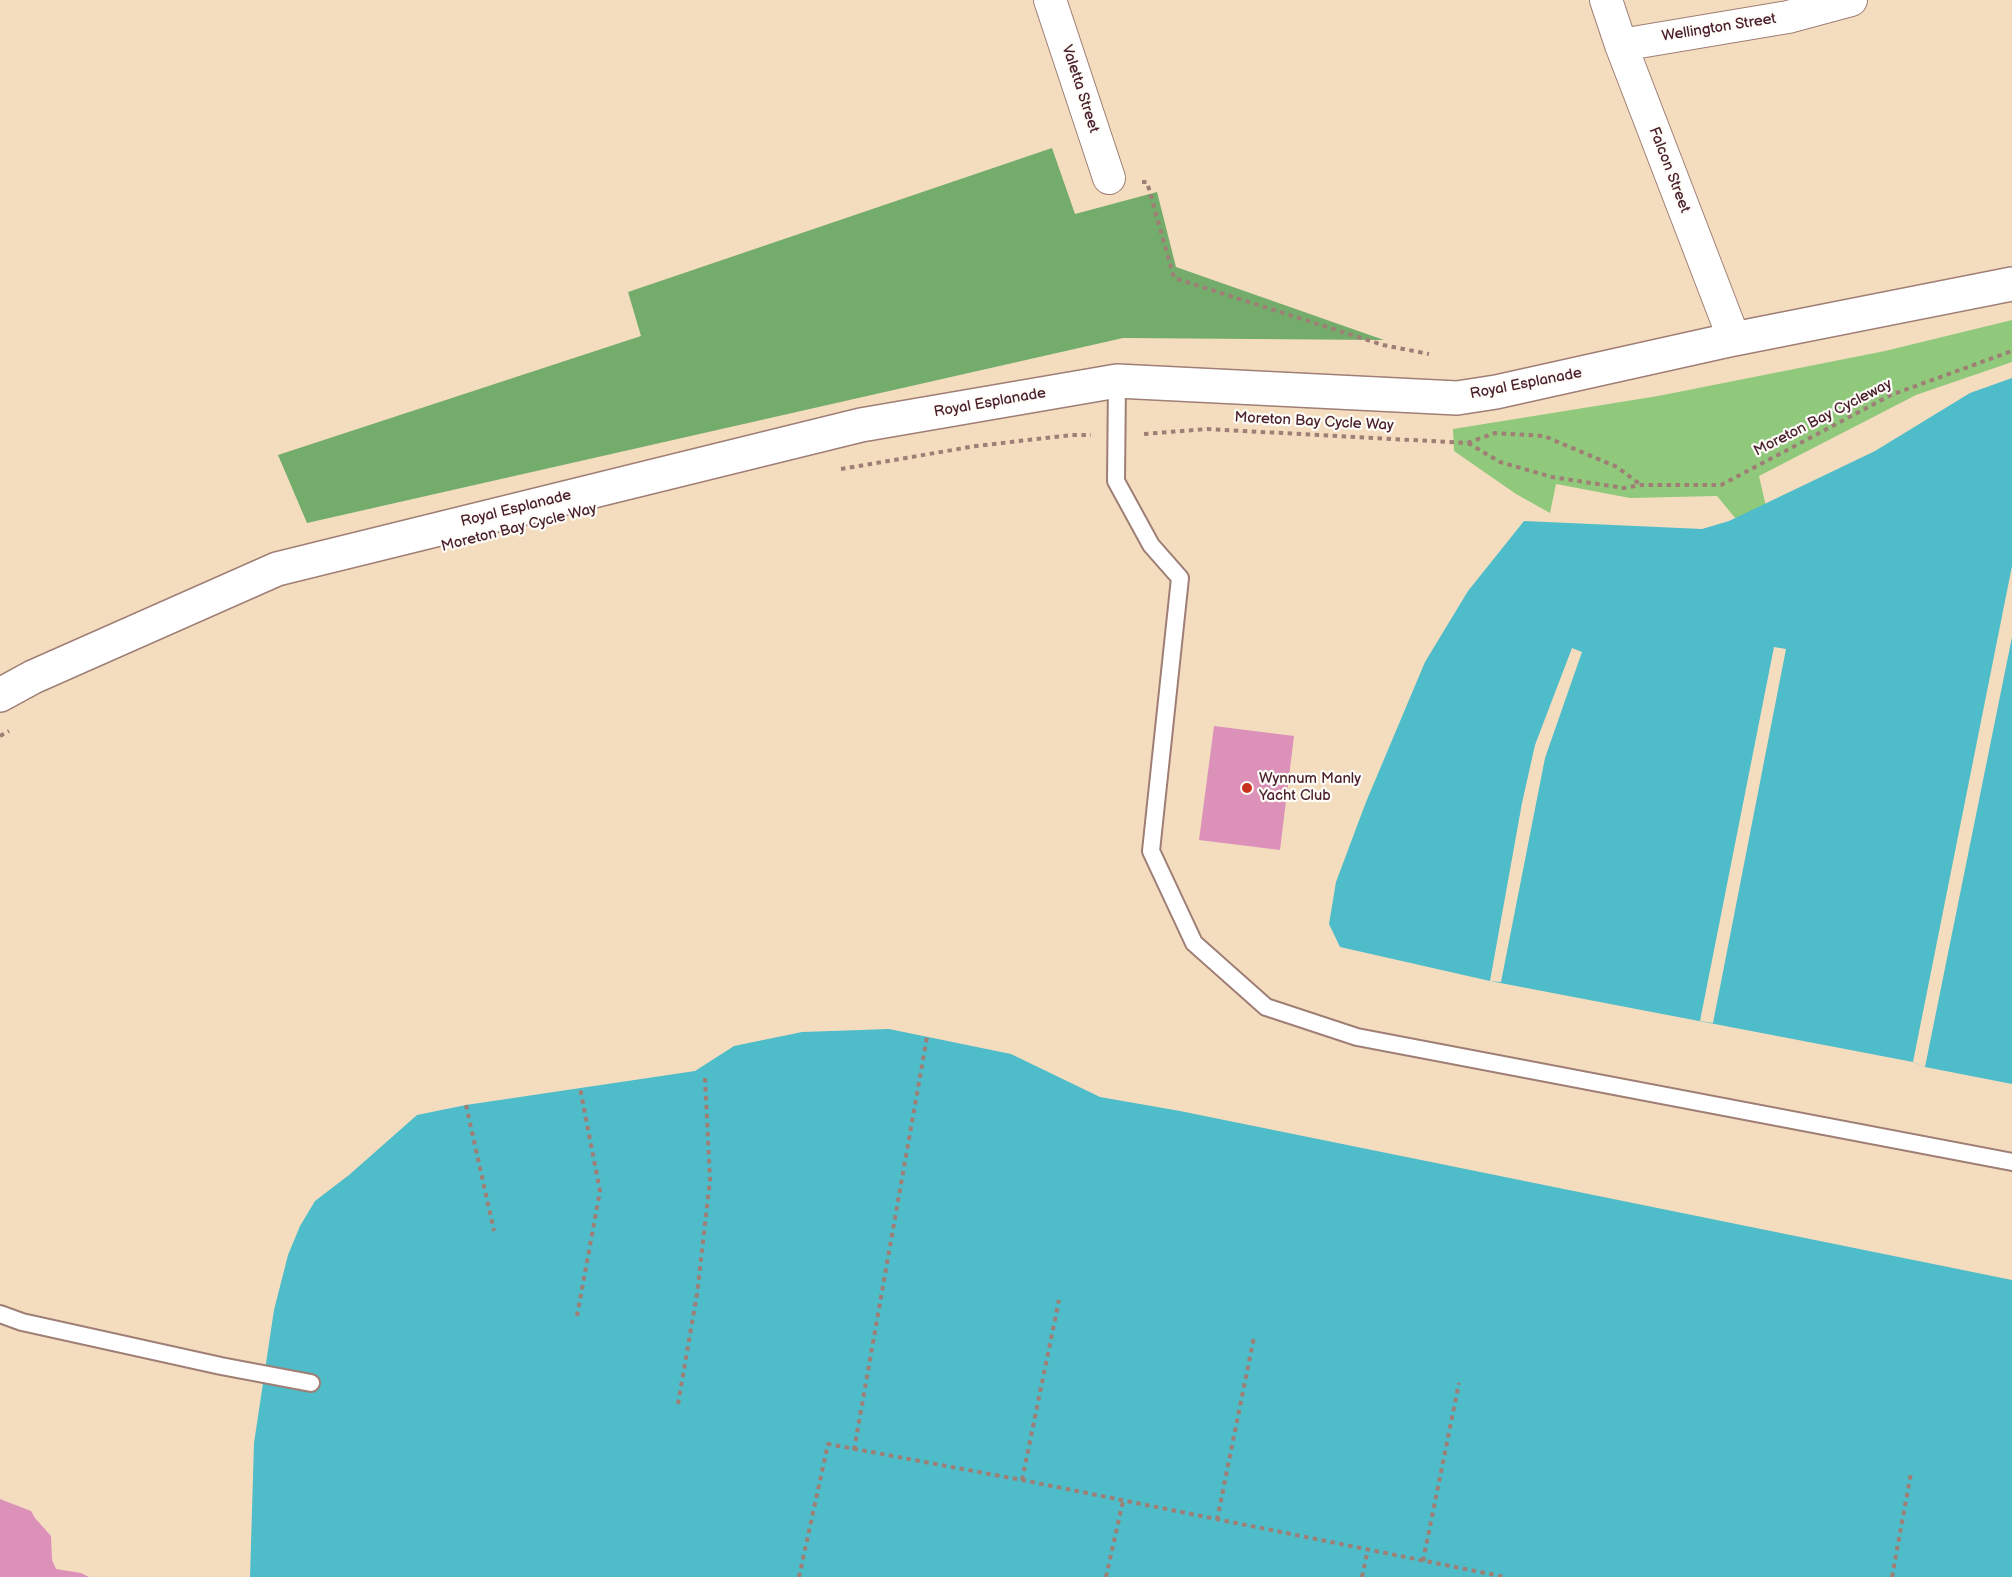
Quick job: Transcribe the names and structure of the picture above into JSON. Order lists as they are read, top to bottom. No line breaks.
{"streets":{"street":["Wellington Street","Valetta Street","Falcon Street","Royal Esplanade"],"path":["Moreton Bay Cycleway","Moreton Bay Cycle Way"]},"crossings":[["Wellington Street","Falcon Street"],["Falcon Street","Royal Esplanade"],["Moreton Bay Cycleway","Moreton Bay Cycle Way"]],"places":["Wynnum Manly Yacht Club"]}
